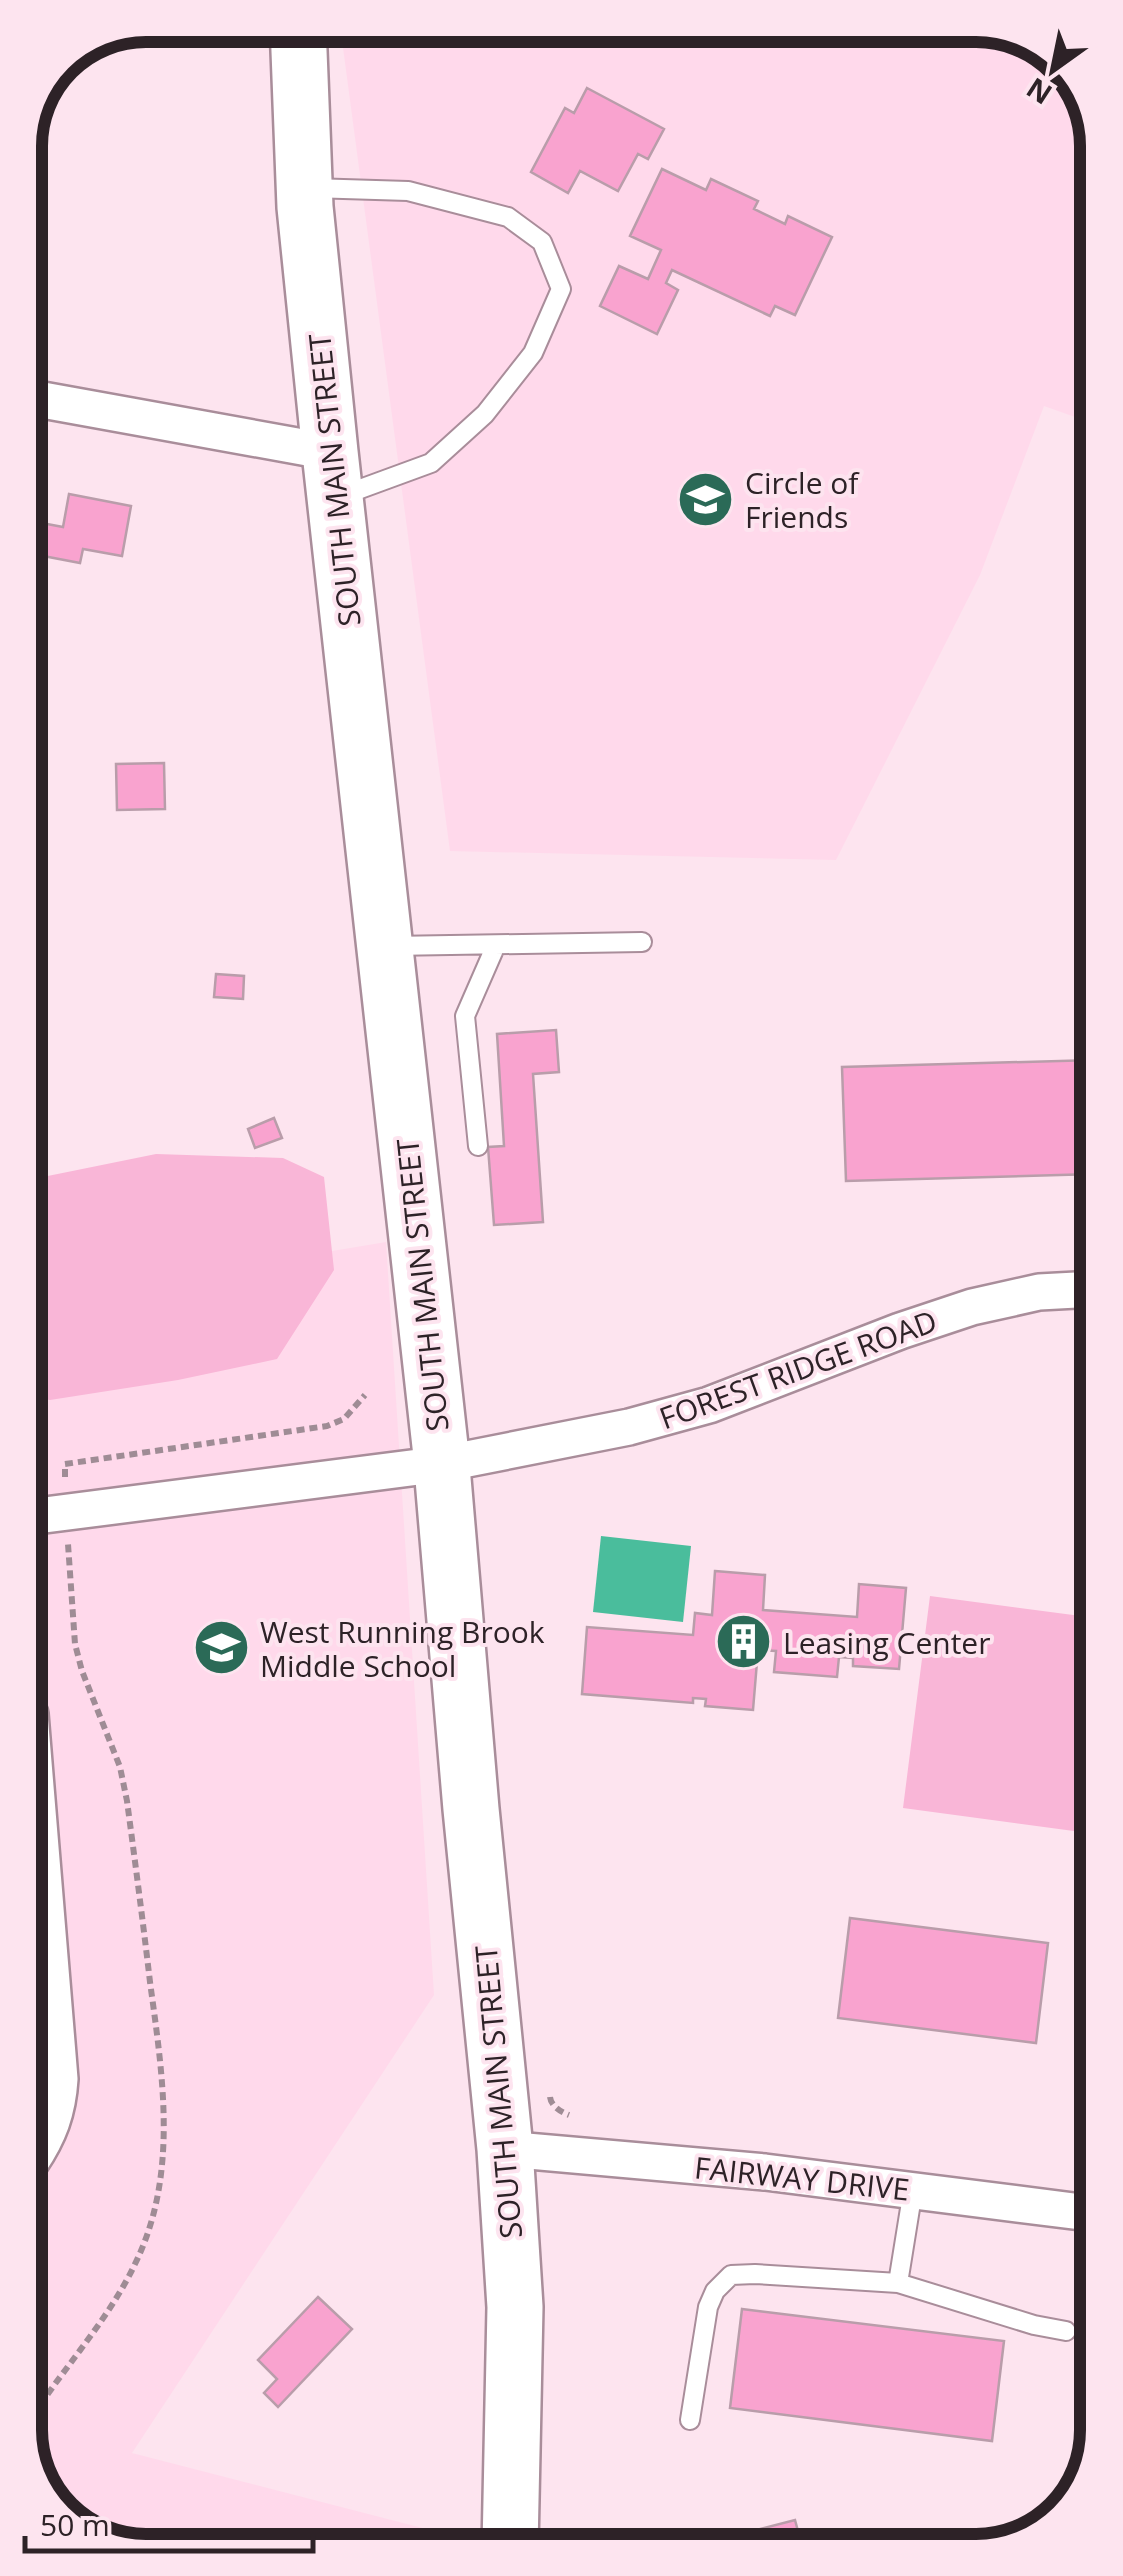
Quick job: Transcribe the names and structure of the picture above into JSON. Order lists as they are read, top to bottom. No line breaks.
{"streets":{"main road":["SOUTH MAIN STREET"],"street":["FOREST RIDGE ROAD","FAIRWAY DRIVE"]},"crossings":[["SOUTH MAIN STREET","FOREST RIDGE ROAD"],["SOUTH MAIN STREET","FAIRWAY DRIVE"]],"places":{"school or university":["Circle of Friends","West Running Brook Middle School"],"building":["Leasing Center"]},"scale_bar":"50 m","north":"bottom left"}
